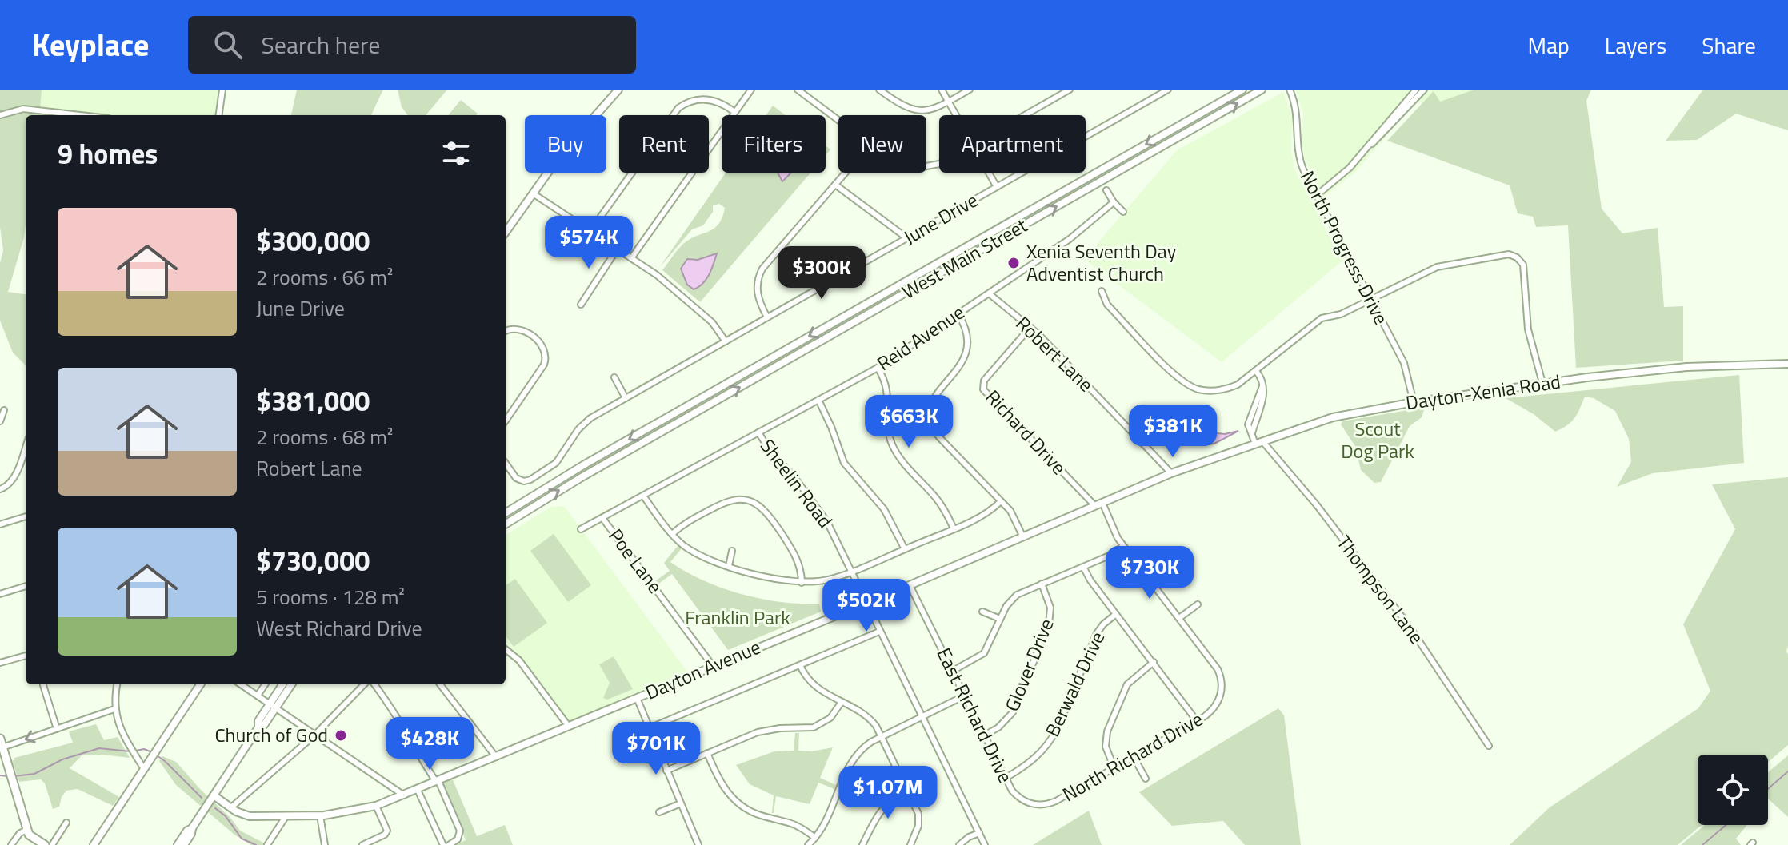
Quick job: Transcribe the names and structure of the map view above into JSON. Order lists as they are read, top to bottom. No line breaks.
{"streets":{"main road":["West Main Street","Dayton-Xenia Road","Dayton Avenue"],"street":["June Drive","North Progress Drive","Reid Avenue","Robert Lane","Richard Drive","Sheelin Road","Poe Lane","Thompson Lane","Glover Drive","Berwald Drive","East Richard Drive","North Richard Drive"]},"crossings":[["North Progress Drive","Dayton-Xenia Road"],["Reid Avenue","Robert Lane"],["Reid Avenue","Sheelin Road"],["Reid Avenue","Poe Lane"],["Robert Lane","Dayton-Xenia Road"],["Robert Lane","Richard Drive"],["Dayton-Xenia Road","Thompson Lane"],["Dayton-Xenia Road","Dayton Avenue"],["Richard Drive","Dayton Avenue"],["Sheelin Road","Dayton Avenue"],["Poe Lane","Dayton Avenue"],["Glover Drive","East Richard Drive"],["Dayton Avenue","East Richard Drive"],["Berwald Drive","East Richard Drive"],["East Richard Drive","North Richard Drive"]],"parks":["Scout Dog Park","Franklin Park"],"places":["Xenia Seventh Day Adventist Church","Church of God"],"page":{"header":"Keyplace","search":"Search here","nav":["Map","Layers","Share"],"chip":["Buy","Rent","Filters","New","Apartment"],"heading":"9 homes","list":[{"name":"$300,000","note":"2 rooms · 66 m² · June Drive"},{"name":"$381,000","note":"2 rooms · 68 m² · Robert Lane"},{"name":"$730,000","note":"5 rooms · 128 m² · West Richard Drive"}],"price":["$574K","$300K","$663K","$381K","$730K","$502K","$428K","$701K","$1.07M"]}}
